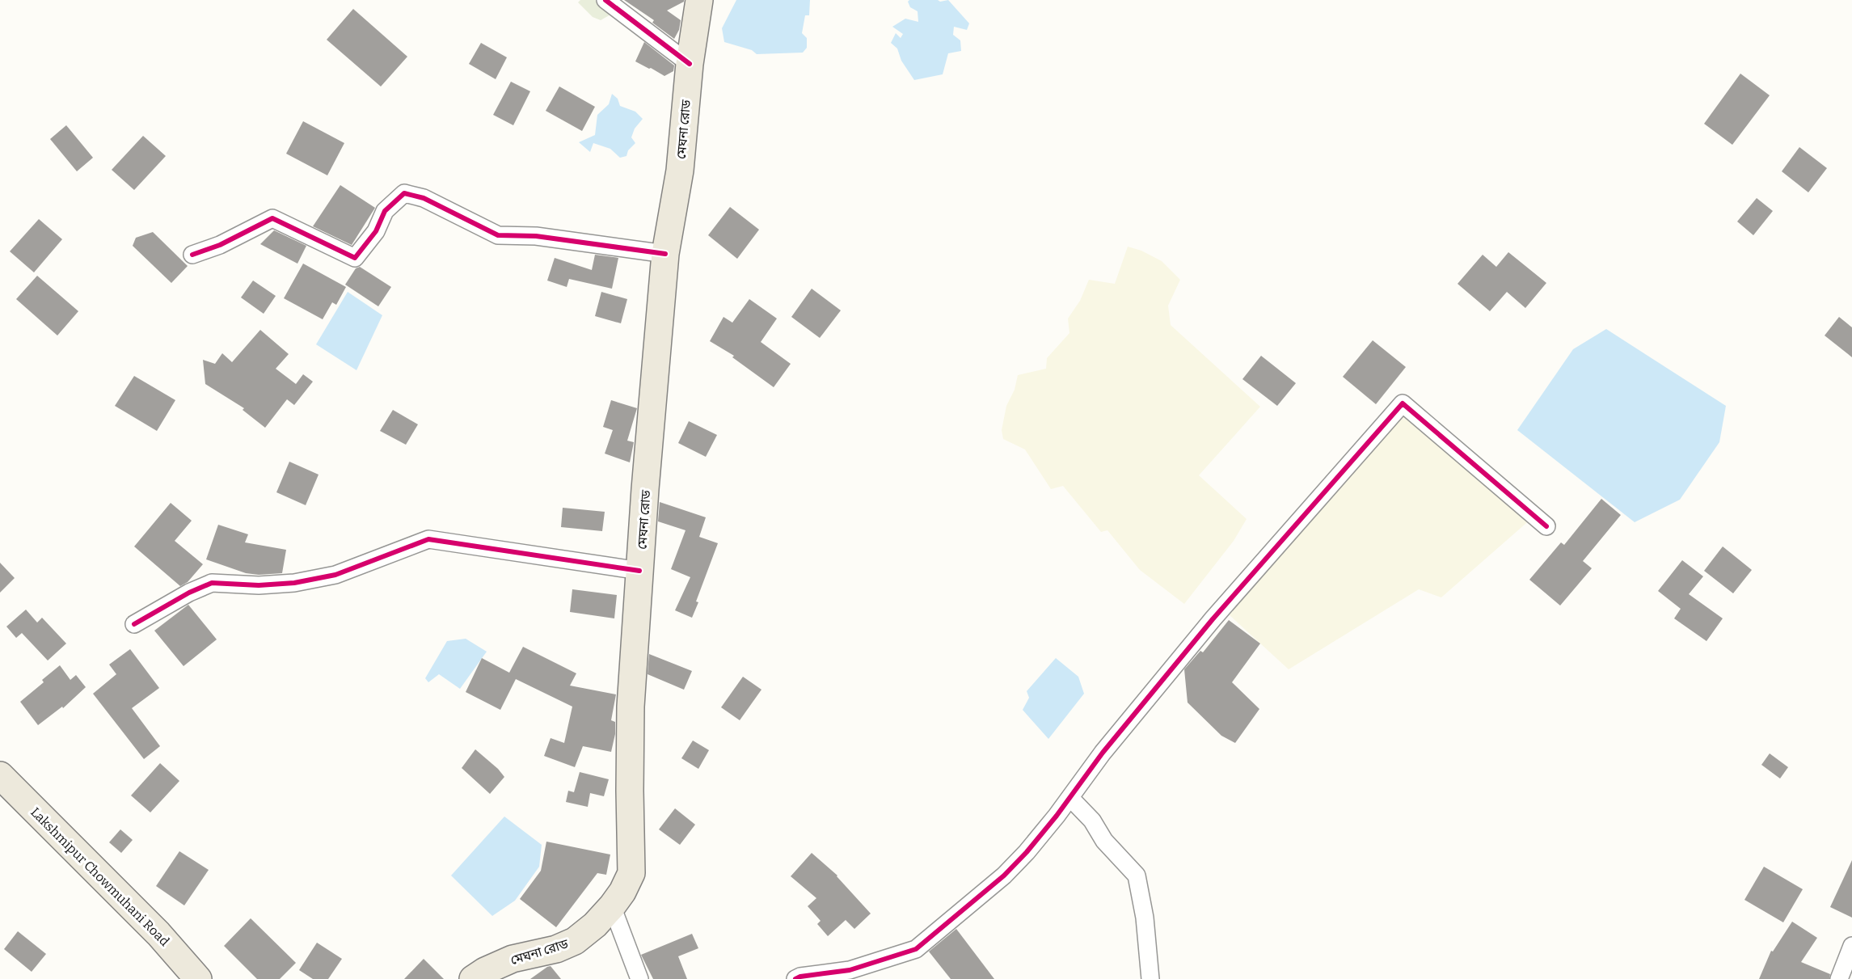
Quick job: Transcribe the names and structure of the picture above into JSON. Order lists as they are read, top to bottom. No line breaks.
{"streets":{"main road":["মেঘনা রোড","Lakshmipur Chowmuhani Road"]}}
